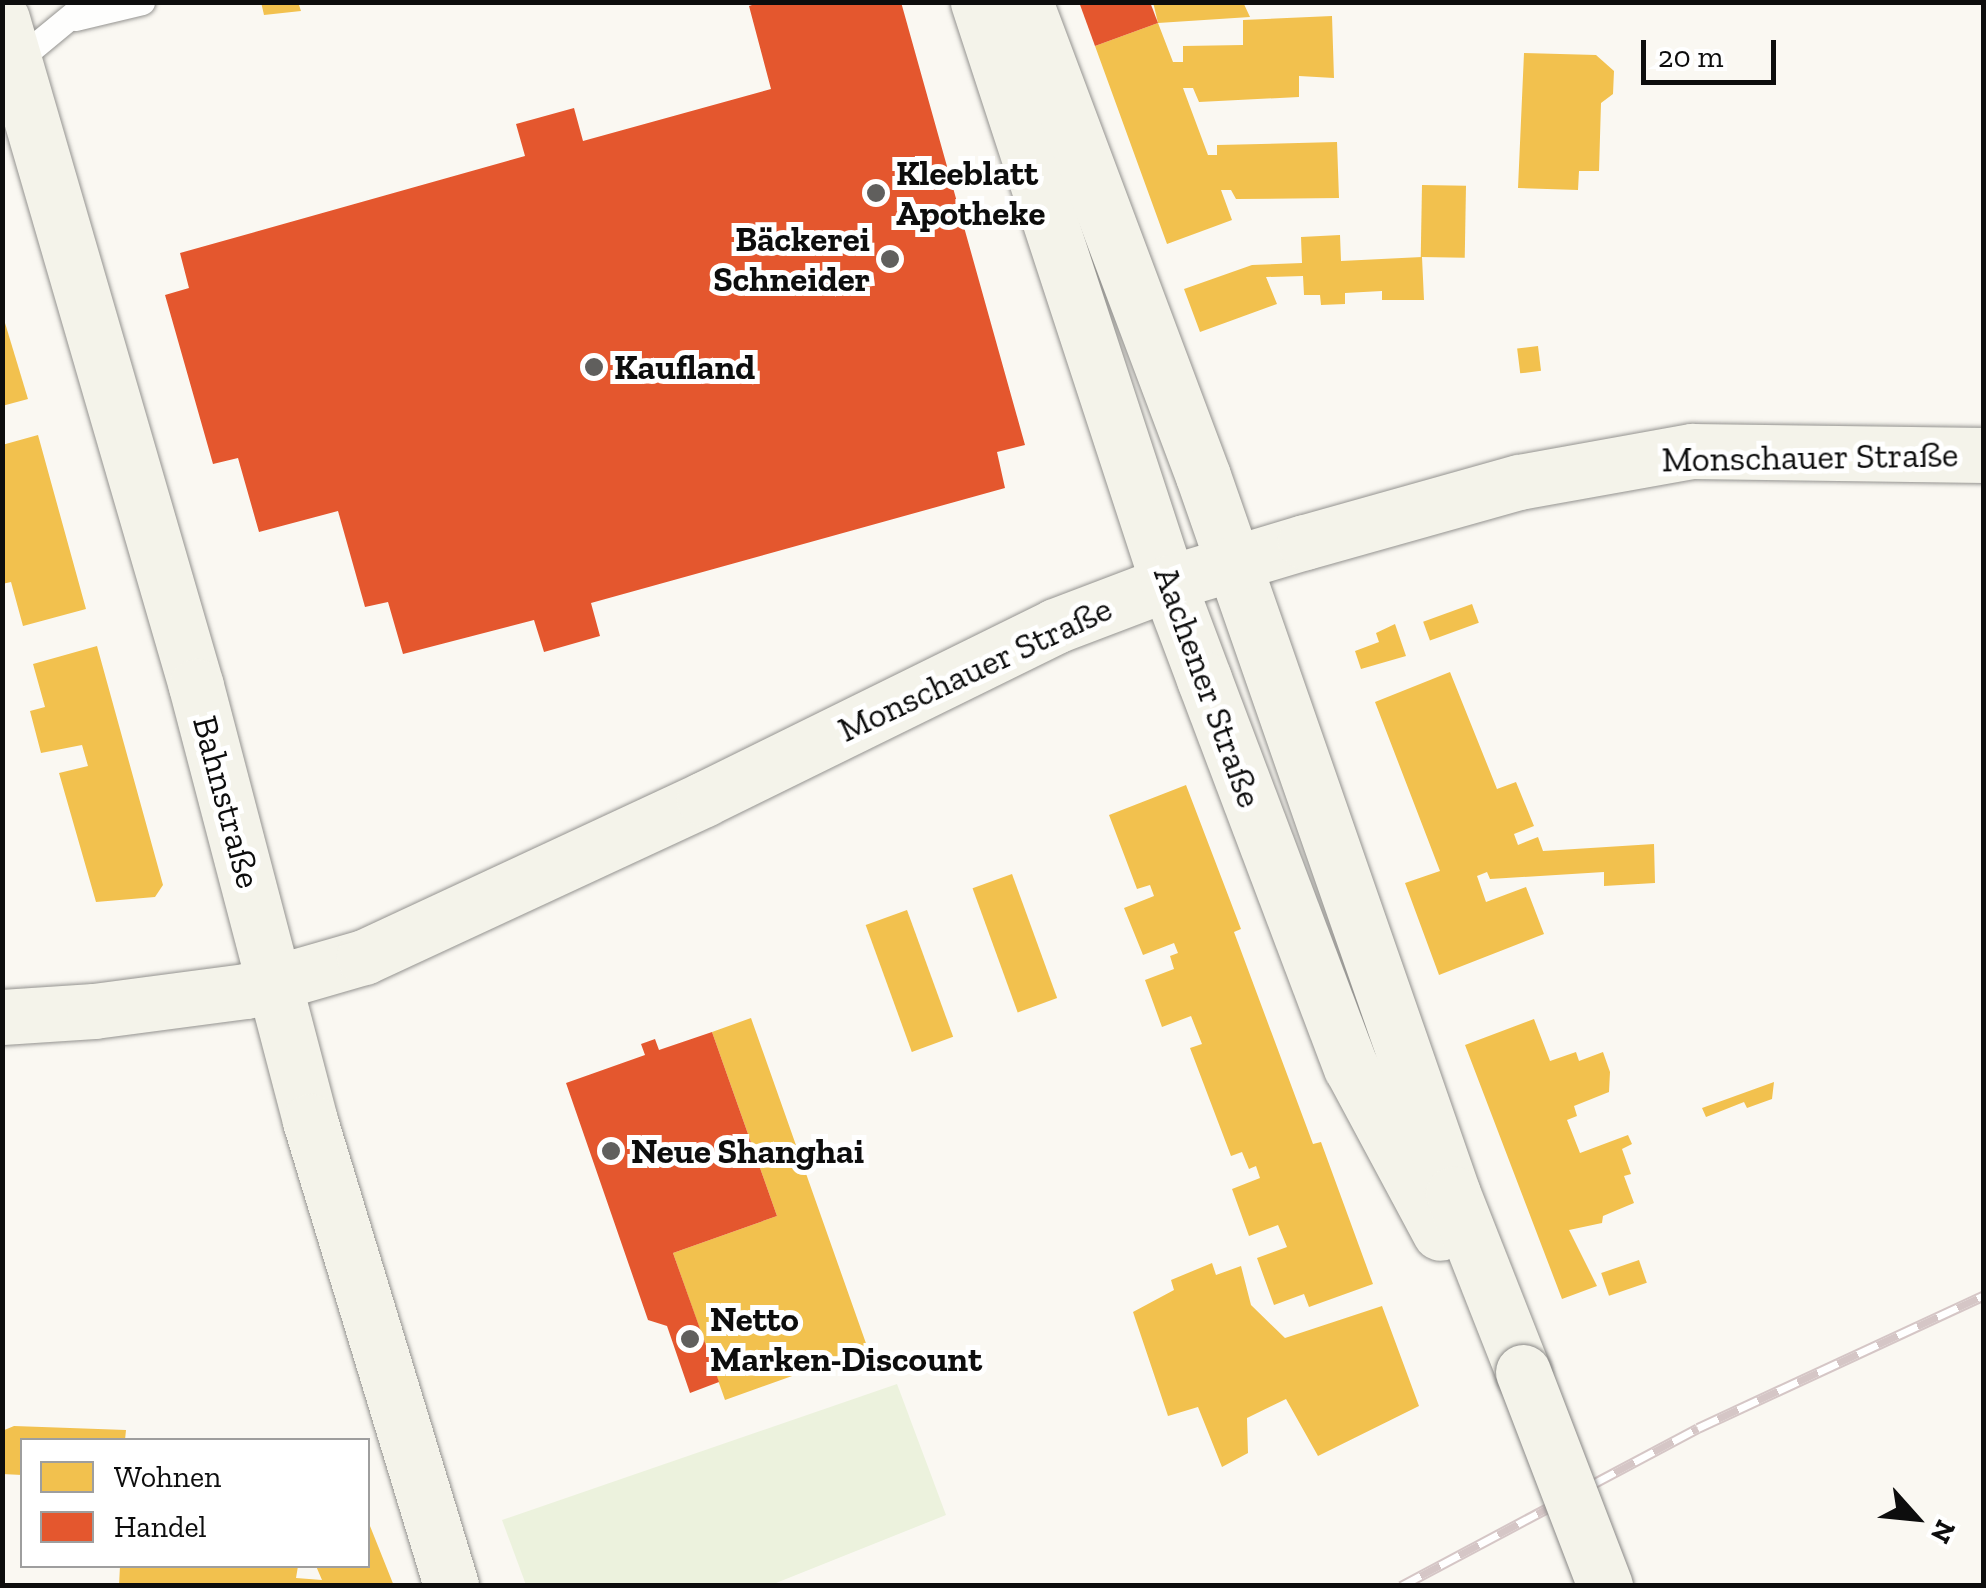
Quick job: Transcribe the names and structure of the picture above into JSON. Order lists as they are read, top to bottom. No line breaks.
{"streets":{"main road":["Monschauer Straße","Aachener Straße","Bahnstraße"]},"crossings":[["Monschauer Straße","Aachener Straße"],["Monschauer Straße","Bahnstraße"]],"places":["Kleeblatt Apotheke","Bäckerei Schneider","Kaufland","Neue Shanghai","Netto Marken-Discount"],"legend":["Wohnen","Handel"],"scale_bar":"20 m","north":"bottom right"}
